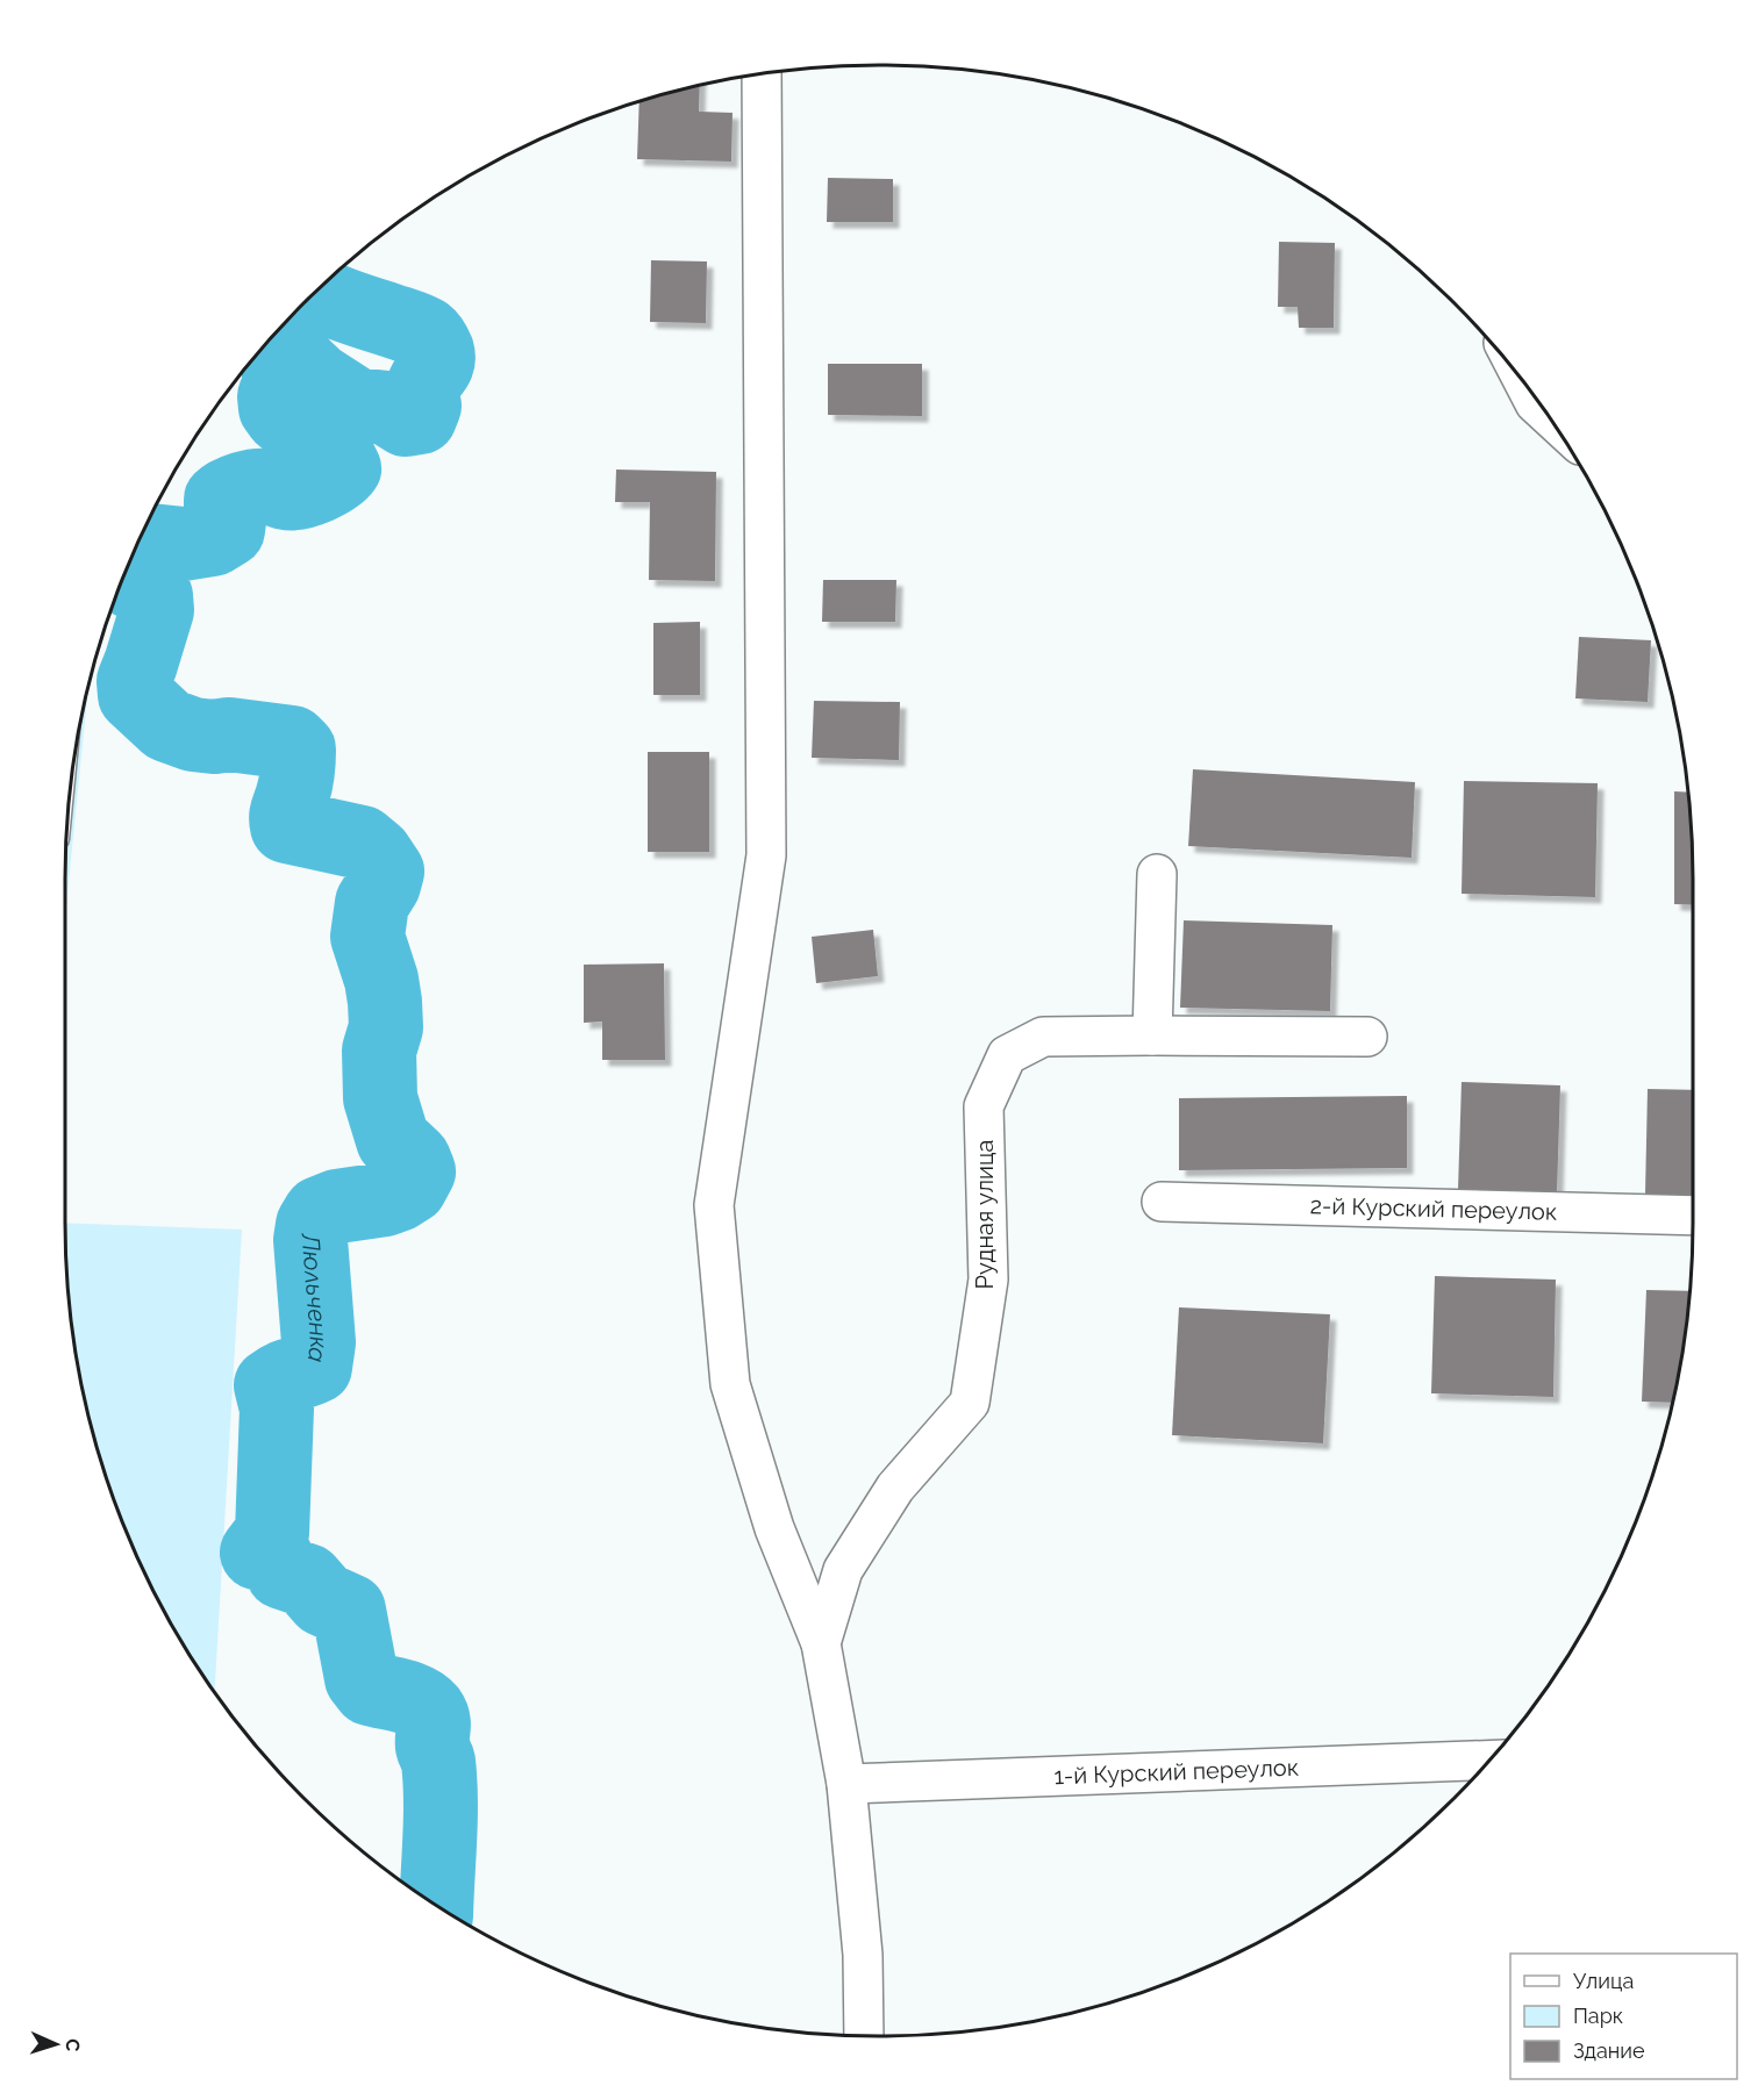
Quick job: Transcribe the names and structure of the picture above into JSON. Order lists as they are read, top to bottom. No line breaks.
{"streets":{"street":["2-й Курский переулок","Рудная улица","1-й Курский переулок"]},"water":["Люльченка"],"legend":["Улица","Парк","Здание"],"north":"right"}
